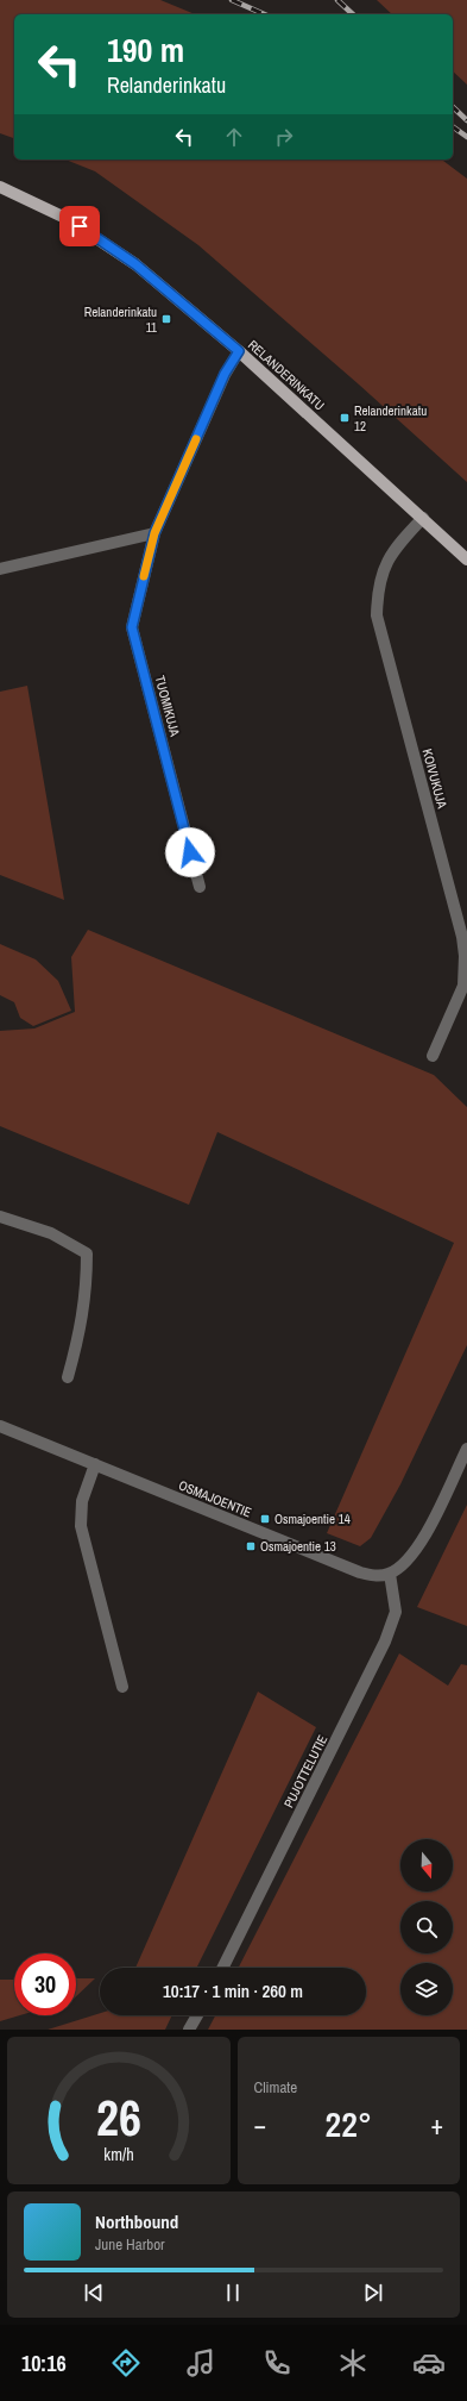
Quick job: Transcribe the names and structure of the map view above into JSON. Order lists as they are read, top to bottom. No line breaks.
{"streets":{"main road":["RELANDERINKATU"],"street":["TUOMIKUJA","KOIVUKUJA","OSMAJOENTIE","PUJOTTELUTIE"]},"crossings":[["RELANDERINKATU","TUOMIKUJA"],["RELANDERINKATU","KOIVUKUJA"],["OSMAJOENTIE","PUJOTTELUTIE"]],"places":{"transit":["Relanderinkatu 11","Relanderinkatu 12","Osmajoentie 14","Osmajoentie 13"]},"north":"bottom","page":{"turn":["190 m","Relanderinkatu"],"limit":"30","trip":"10:17 · 1 min · 260 m","tile":"Climate","heat":["−","22°","+"],"song":["Northbound","June Harbor"],"tabs":"10:16","gauge":["26","km/h"]}}
